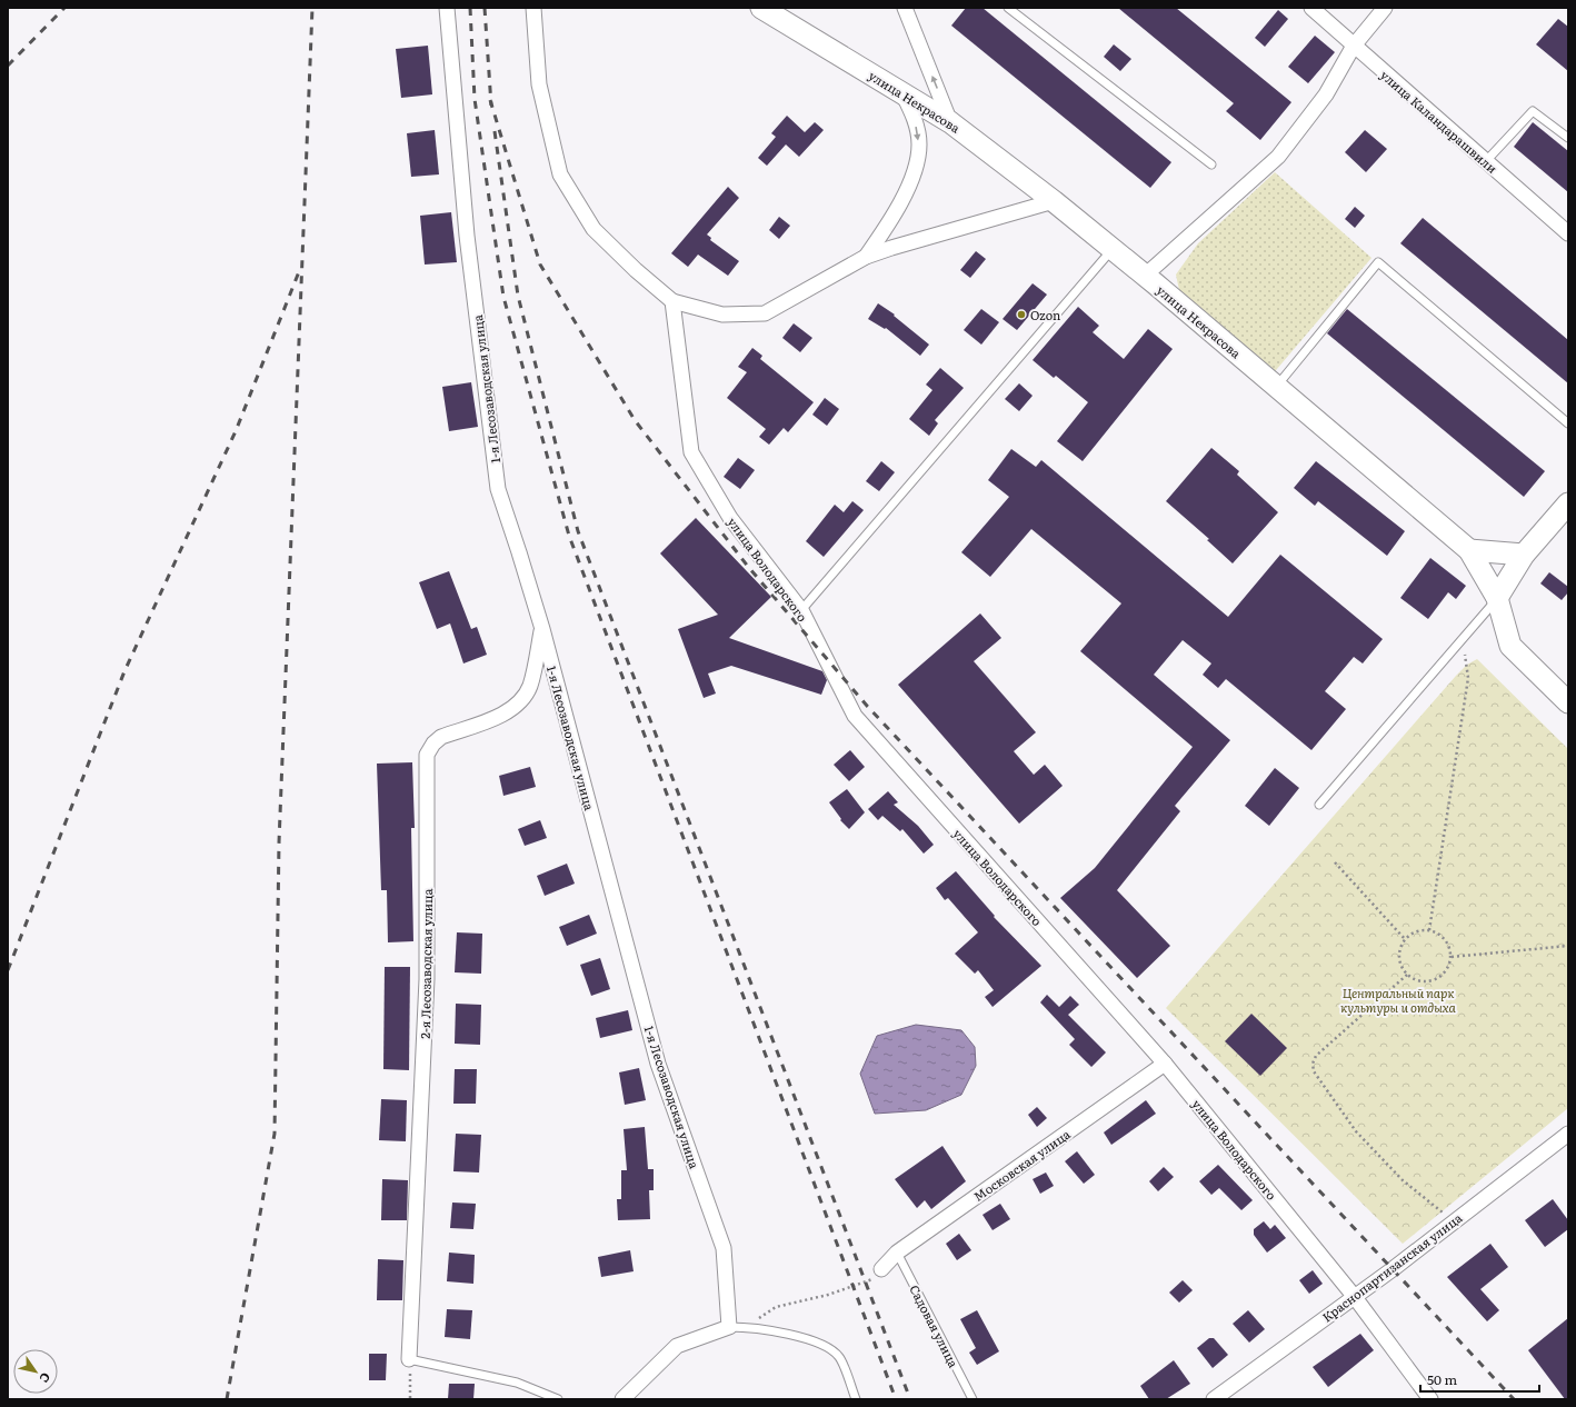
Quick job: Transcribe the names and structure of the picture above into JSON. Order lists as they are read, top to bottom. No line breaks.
{"streets":{"main road":["улица Некрасова"],"street":["улица Каландарашвили","1-я Лесозаводская улица","улица Володарского","2-я Лесозаводская улица","Московская улица","Краснопартизанская улица"],"lane":["Садовая улица"]},"crossings":[["1-я Лесозаводская улица","2-я Лесозаводская улица"],["улица Володарского","Московская улица"],["улица Володарского","Краснопартизанская улица"],["Московская улица","Садовая улица"]],"parks":["Центральный парк культуры и отдыха"],"places":["Ozon"],"scale_bar":"50 m","north":"bottom right"}
